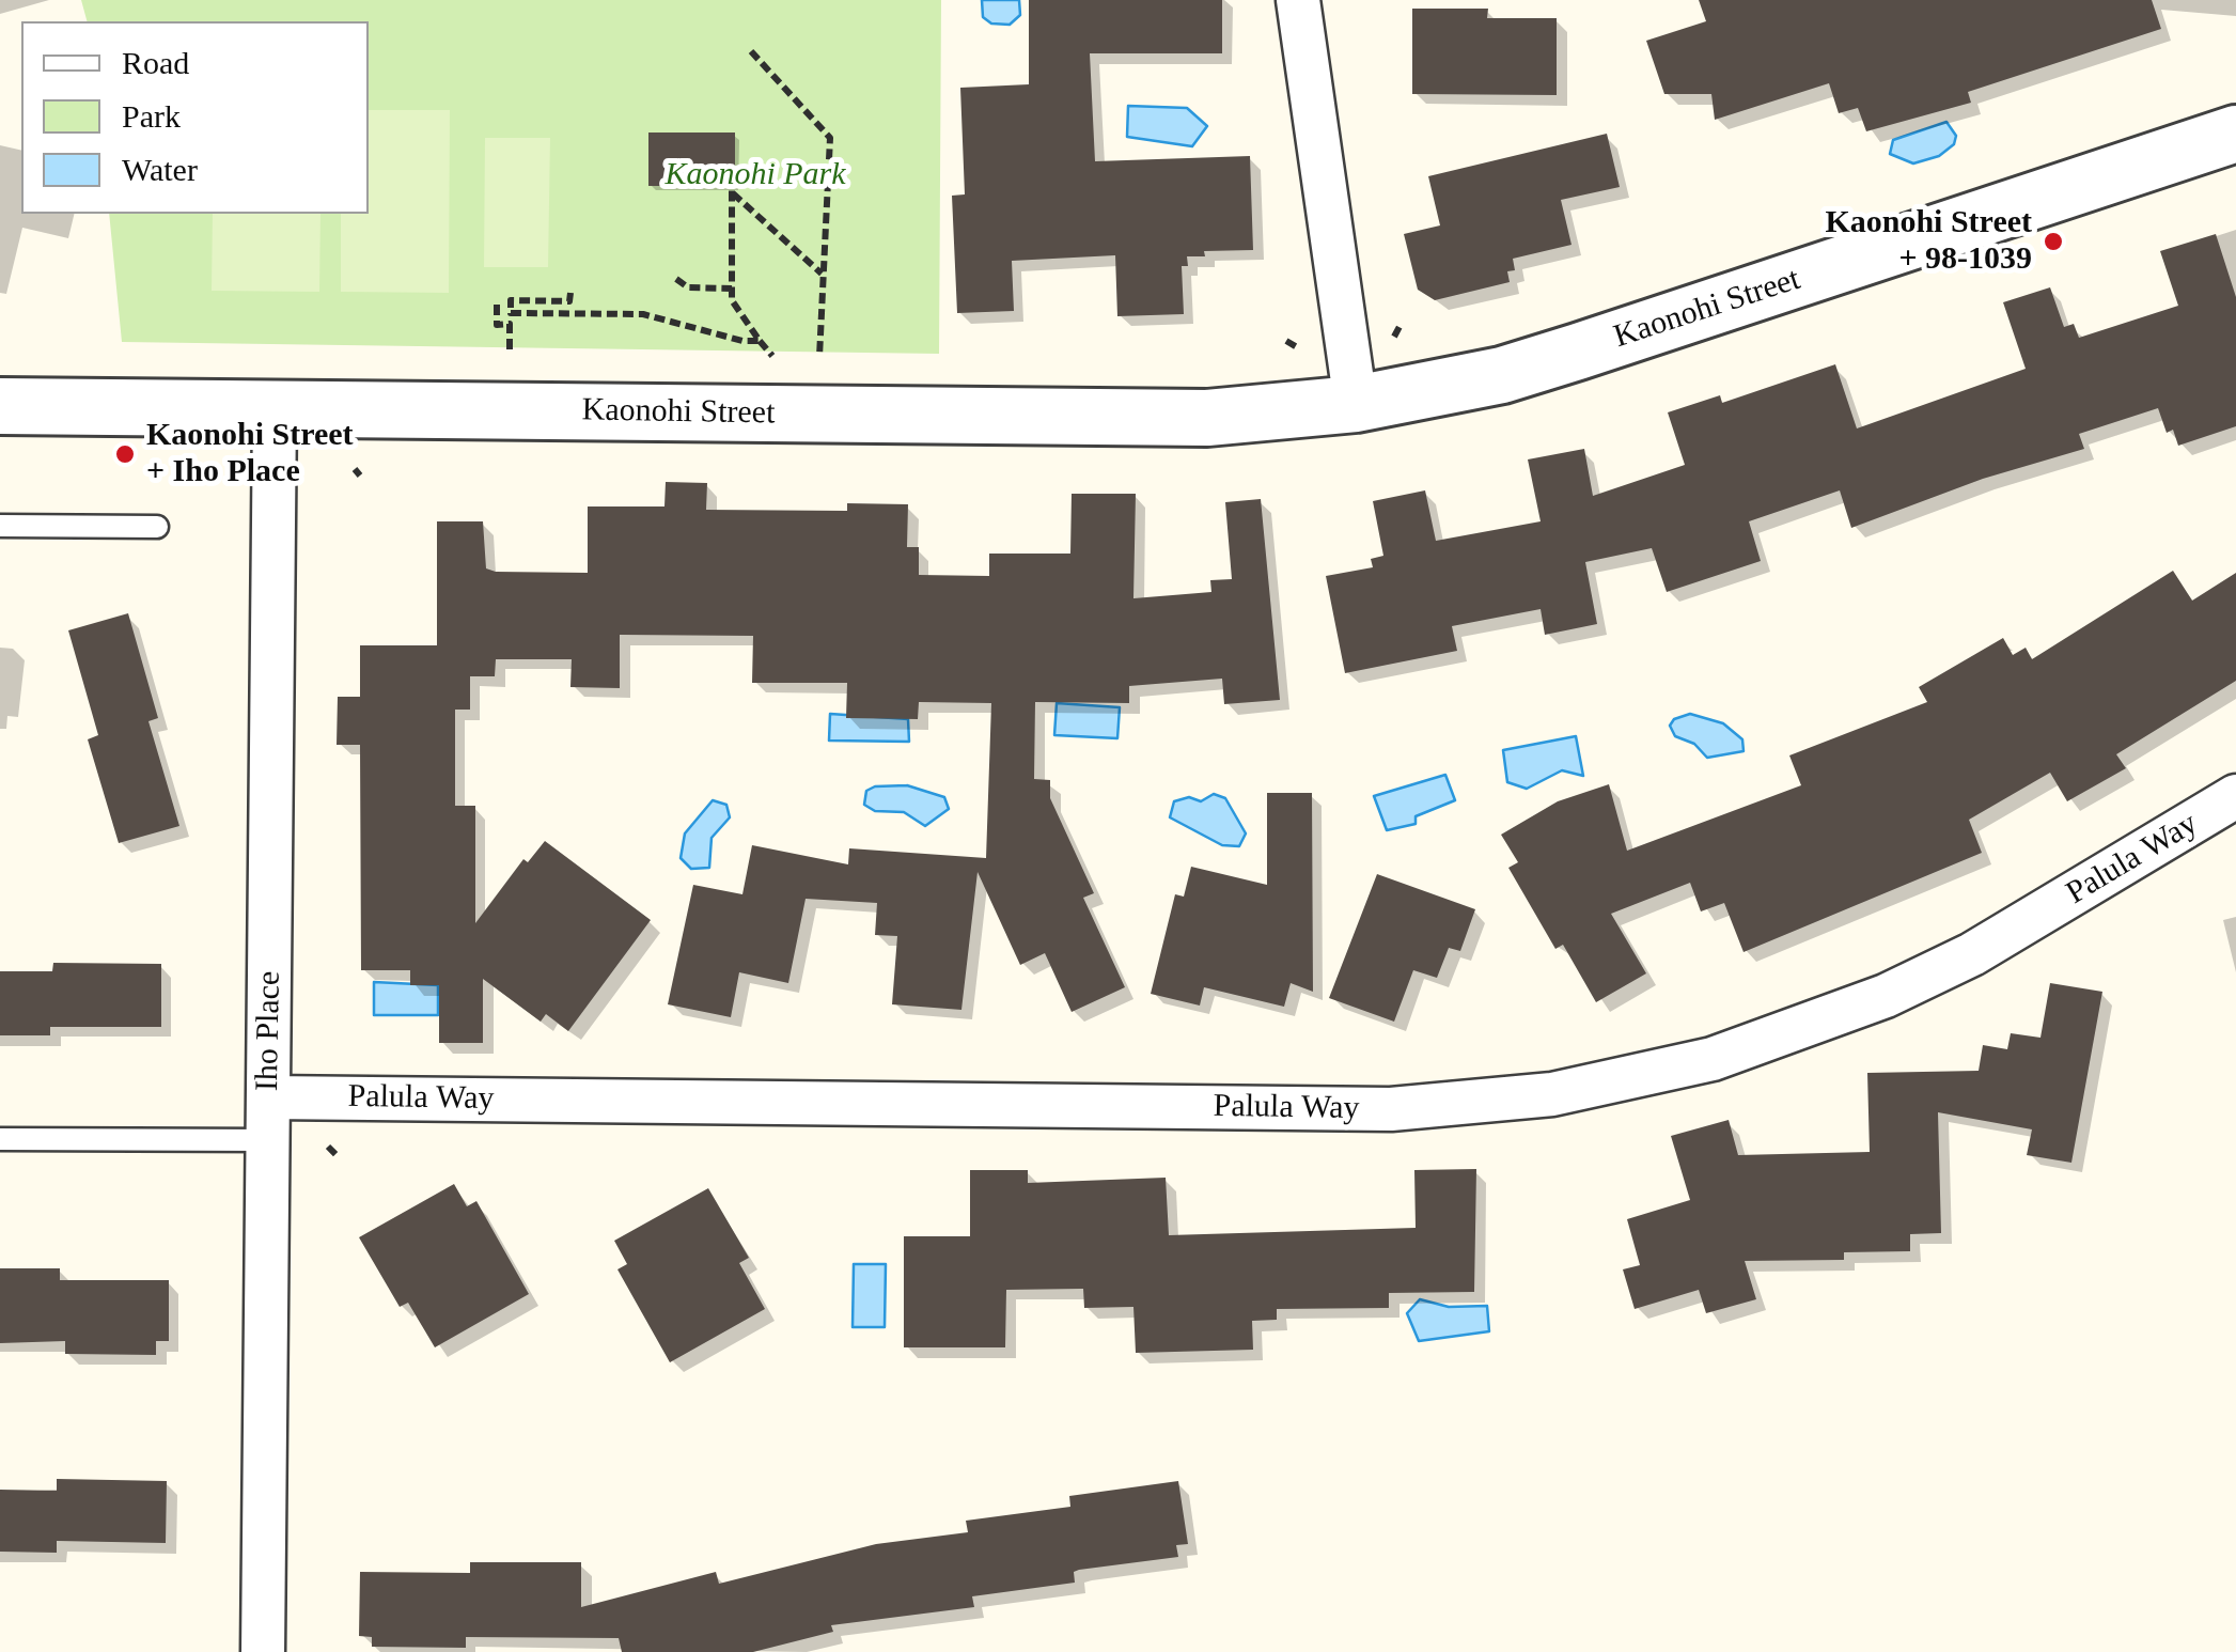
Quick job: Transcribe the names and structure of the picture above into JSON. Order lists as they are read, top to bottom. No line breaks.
{"streets":{"street":["Kaonohi Street","Palula Way","Iho Place"]},"crossings":[["Kaonohi Street","Iho Place"],["Palula Way","Iho Place"]],"parks":["Kaonohi Park"],"places":["Kaonohi Street + 98-1039","Kaonohi Street + Iho Place"],"legend":["Road","Park","Water"]}
